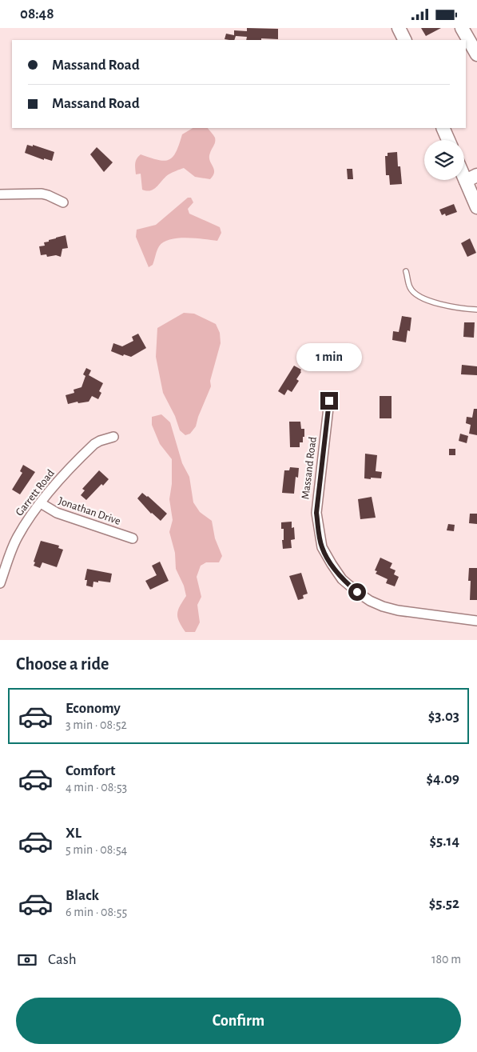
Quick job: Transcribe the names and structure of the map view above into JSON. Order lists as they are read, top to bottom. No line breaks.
{"streets":{"street":["Massand Road","Garrett Road","Jonathan Drive"]},"crossings":[["Garrett Road","Jonathan Drive"]],"page":{"status":"08:48","banner":["Massand Road","Massand Road"],"bubble":"1 min","heading":"Choose a ride","list":[{"name":"Economy","note":"3 min · 08:52","value":"$3.03"},{"name":"Comfort","note":"4 min · 08:53","value":"$4.09"},{"name":"XL","note":"5 min · 08:54","value":"$5.14"},{"name":"Black","note":"6 min · 08:55","value":"$5.52"}],"pay":["Cash","180 m"],"buttons":"Confirm"}}
